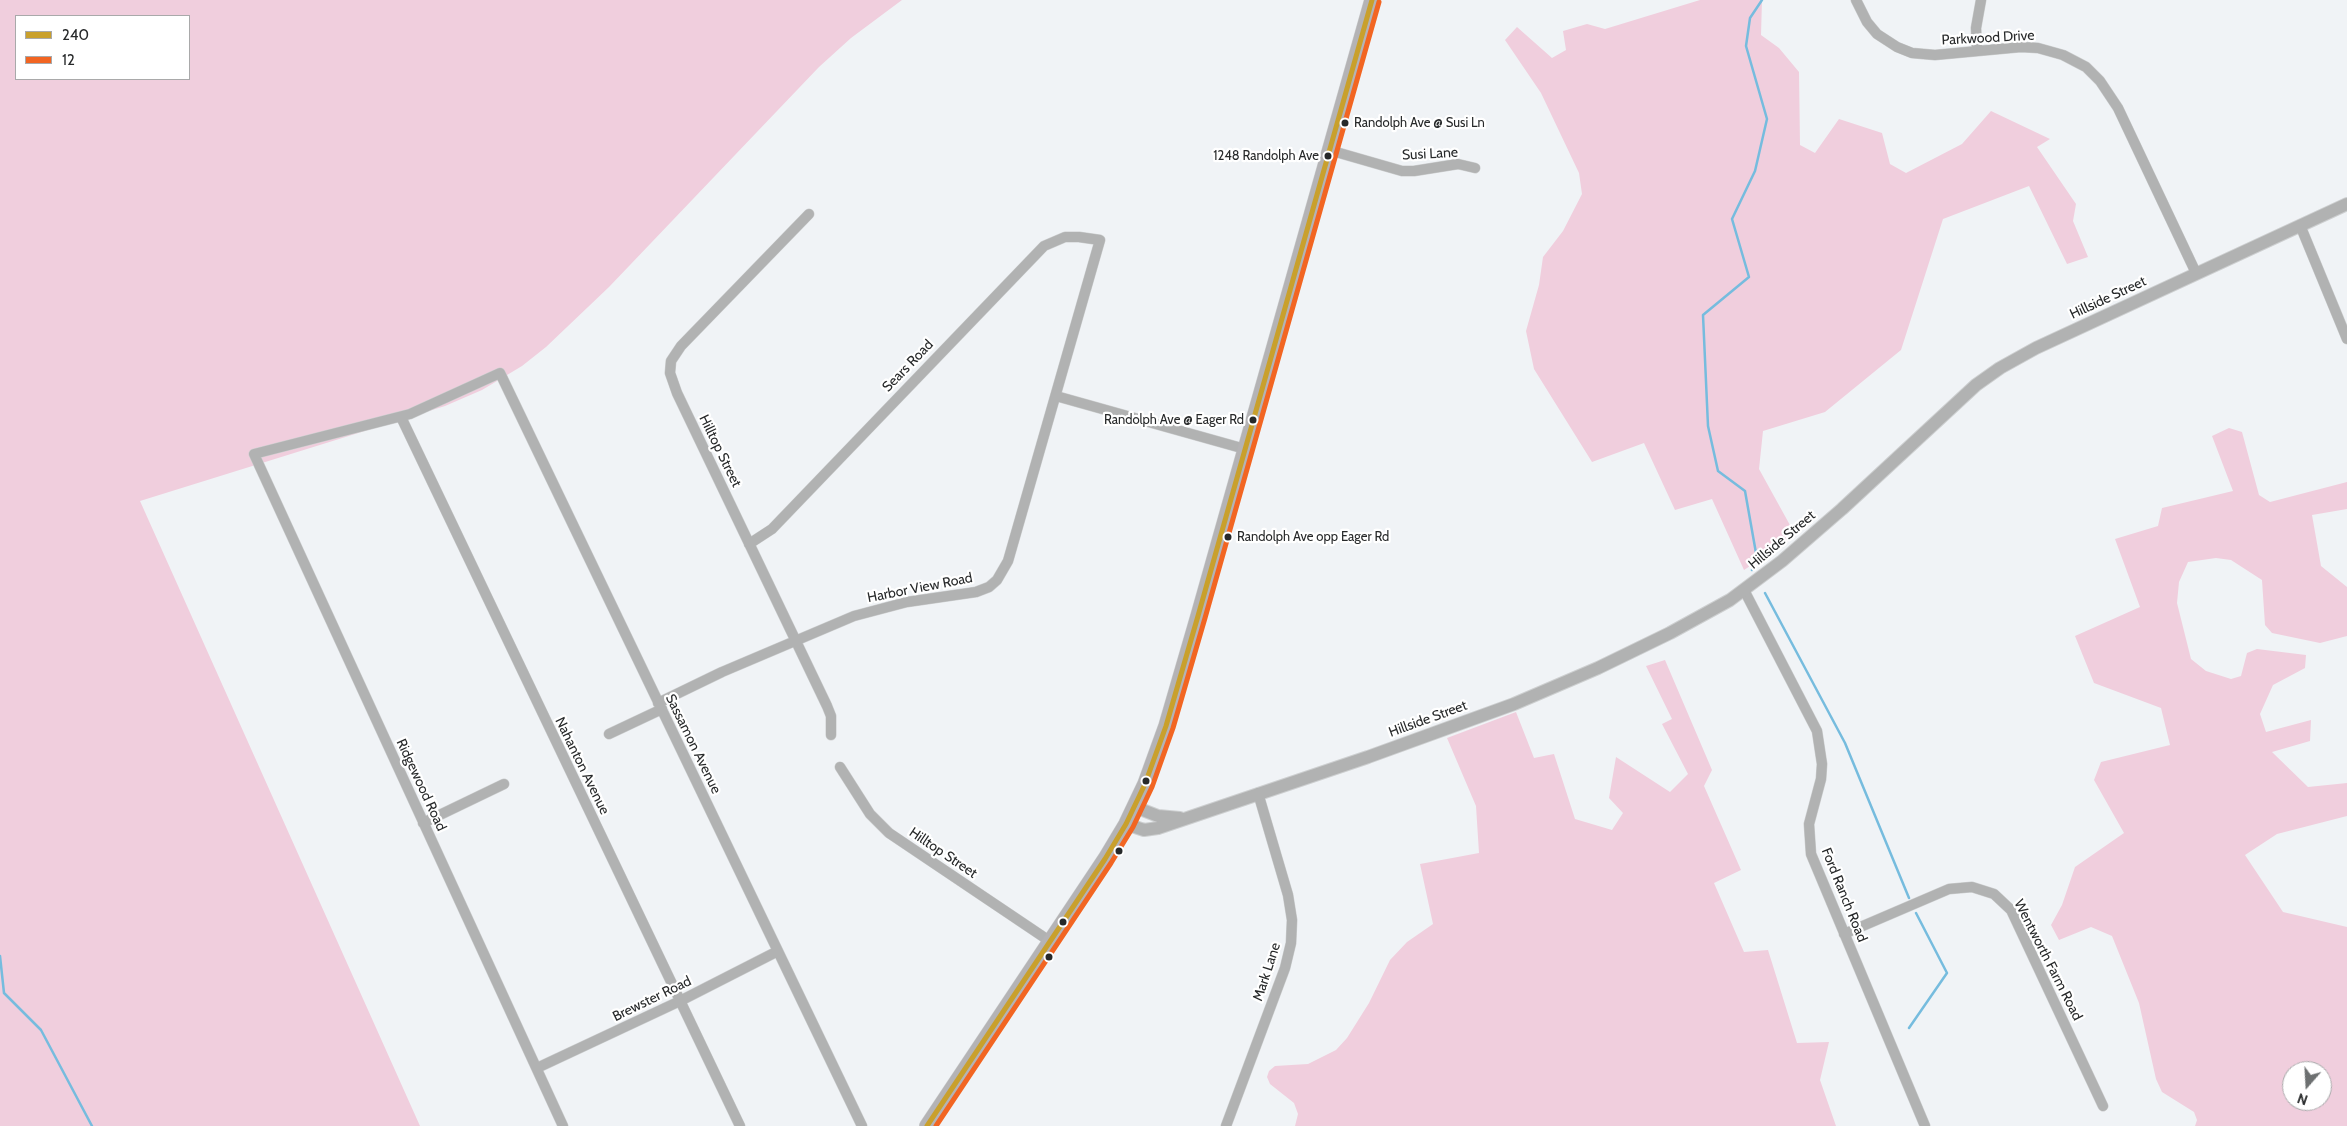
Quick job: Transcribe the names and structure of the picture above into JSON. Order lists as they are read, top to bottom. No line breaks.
{"streets":{"street":["Parkwood Drive","Susi Lane","Hillside Street","Sears Road","Hilltop Street","Harbor View Road","Sassamon Avenue","Nahanton Avenue","Ridgewood Road","Ford Ranch Road","Wentworth Farm Road","Mark Lane","Brewster Road"]},"crossings":[["Parkwood Drive","Hillside Street"],["Hillside Street","Ford Ranch Road"],["Hillside Street","Mark Lane"],["Sears Road","Hilltop Street"],["Sears Road","Harbor View Road"],["Hilltop Street","Harbor View Road"],["Harbor View Road","Sassamon Avenue"],["Sassamon Avenue","Nahanton Avenue"],["Sassamon Avenue","Ridgewood Road"],["Sassamon Avenue","Brewster Road"],["Nahanton Avenue","Ridgewood Road"],["Nahanton Avenue","Brewster Road"],["Ridgewood Road","Brewster Road"],["Ford Ranch Road","Wentworth Farm Road"]],"places":["Randolph Ave @ Susi Ln","1248 Randolph Ave","Randolph Ave @ Eager Rd","Randolph Ave opp Eager Rd"],"lines":["transit line 240","transit line 12"],"legend":["240","12"],"north":"bottom"}
